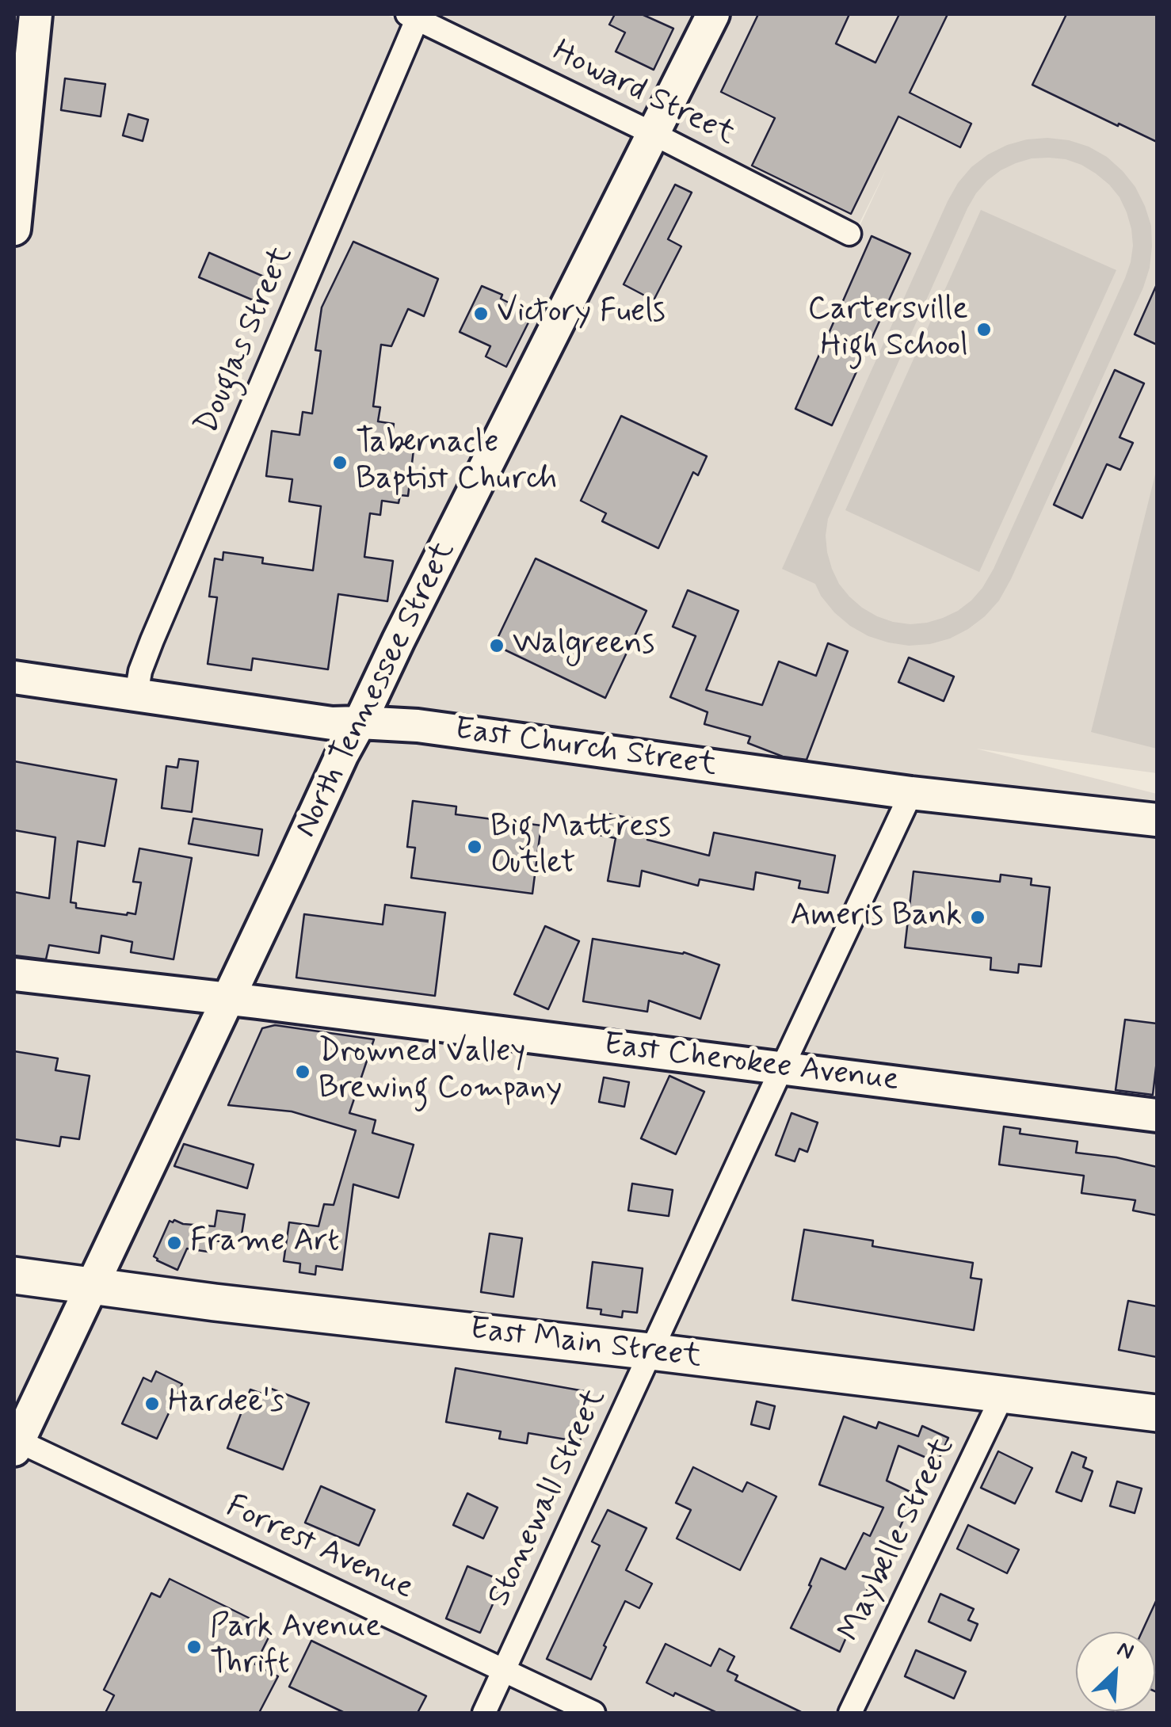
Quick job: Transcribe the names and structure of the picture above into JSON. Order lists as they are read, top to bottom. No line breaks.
{"streets":{"main road":["North Tennessee Street","East Church Street","East Cherokee Avenue","East Main Street"],"street":["Howard Street","Douglas Street","Stonewall Street","Maybelle Street","Forrest Avenue"]},"crossings":[["Howard Street","Douglas Street"],["Howard Street","North Tennessee Street"],["Douglas Street","East Church Street"],["North Tennessee Street","East Church Street"],["North Tennessee Street","East Cherokee Avenue"],["North Tennessee Street","East Main Street"],["North Tennessee Street","Forrest Avenue"],["East Church Street","Stonewall Street"],["East Cherokee Avenue","Stonewall Street"],["East Main Street","Stonewall Street"],["East Main Street","Maybelle Street"],["Stonewall Street","Forrest Avenue"]],"places":["Victory Fuels","Cartersville High School","Tabernacle Baptist Church","Walgreens","Big Mattress Outlet","Ameris Bank","Drowned Valley Brewing Company","Frame Art","Hardee's","Park Avenue Thrift"],"north":"top right"}
